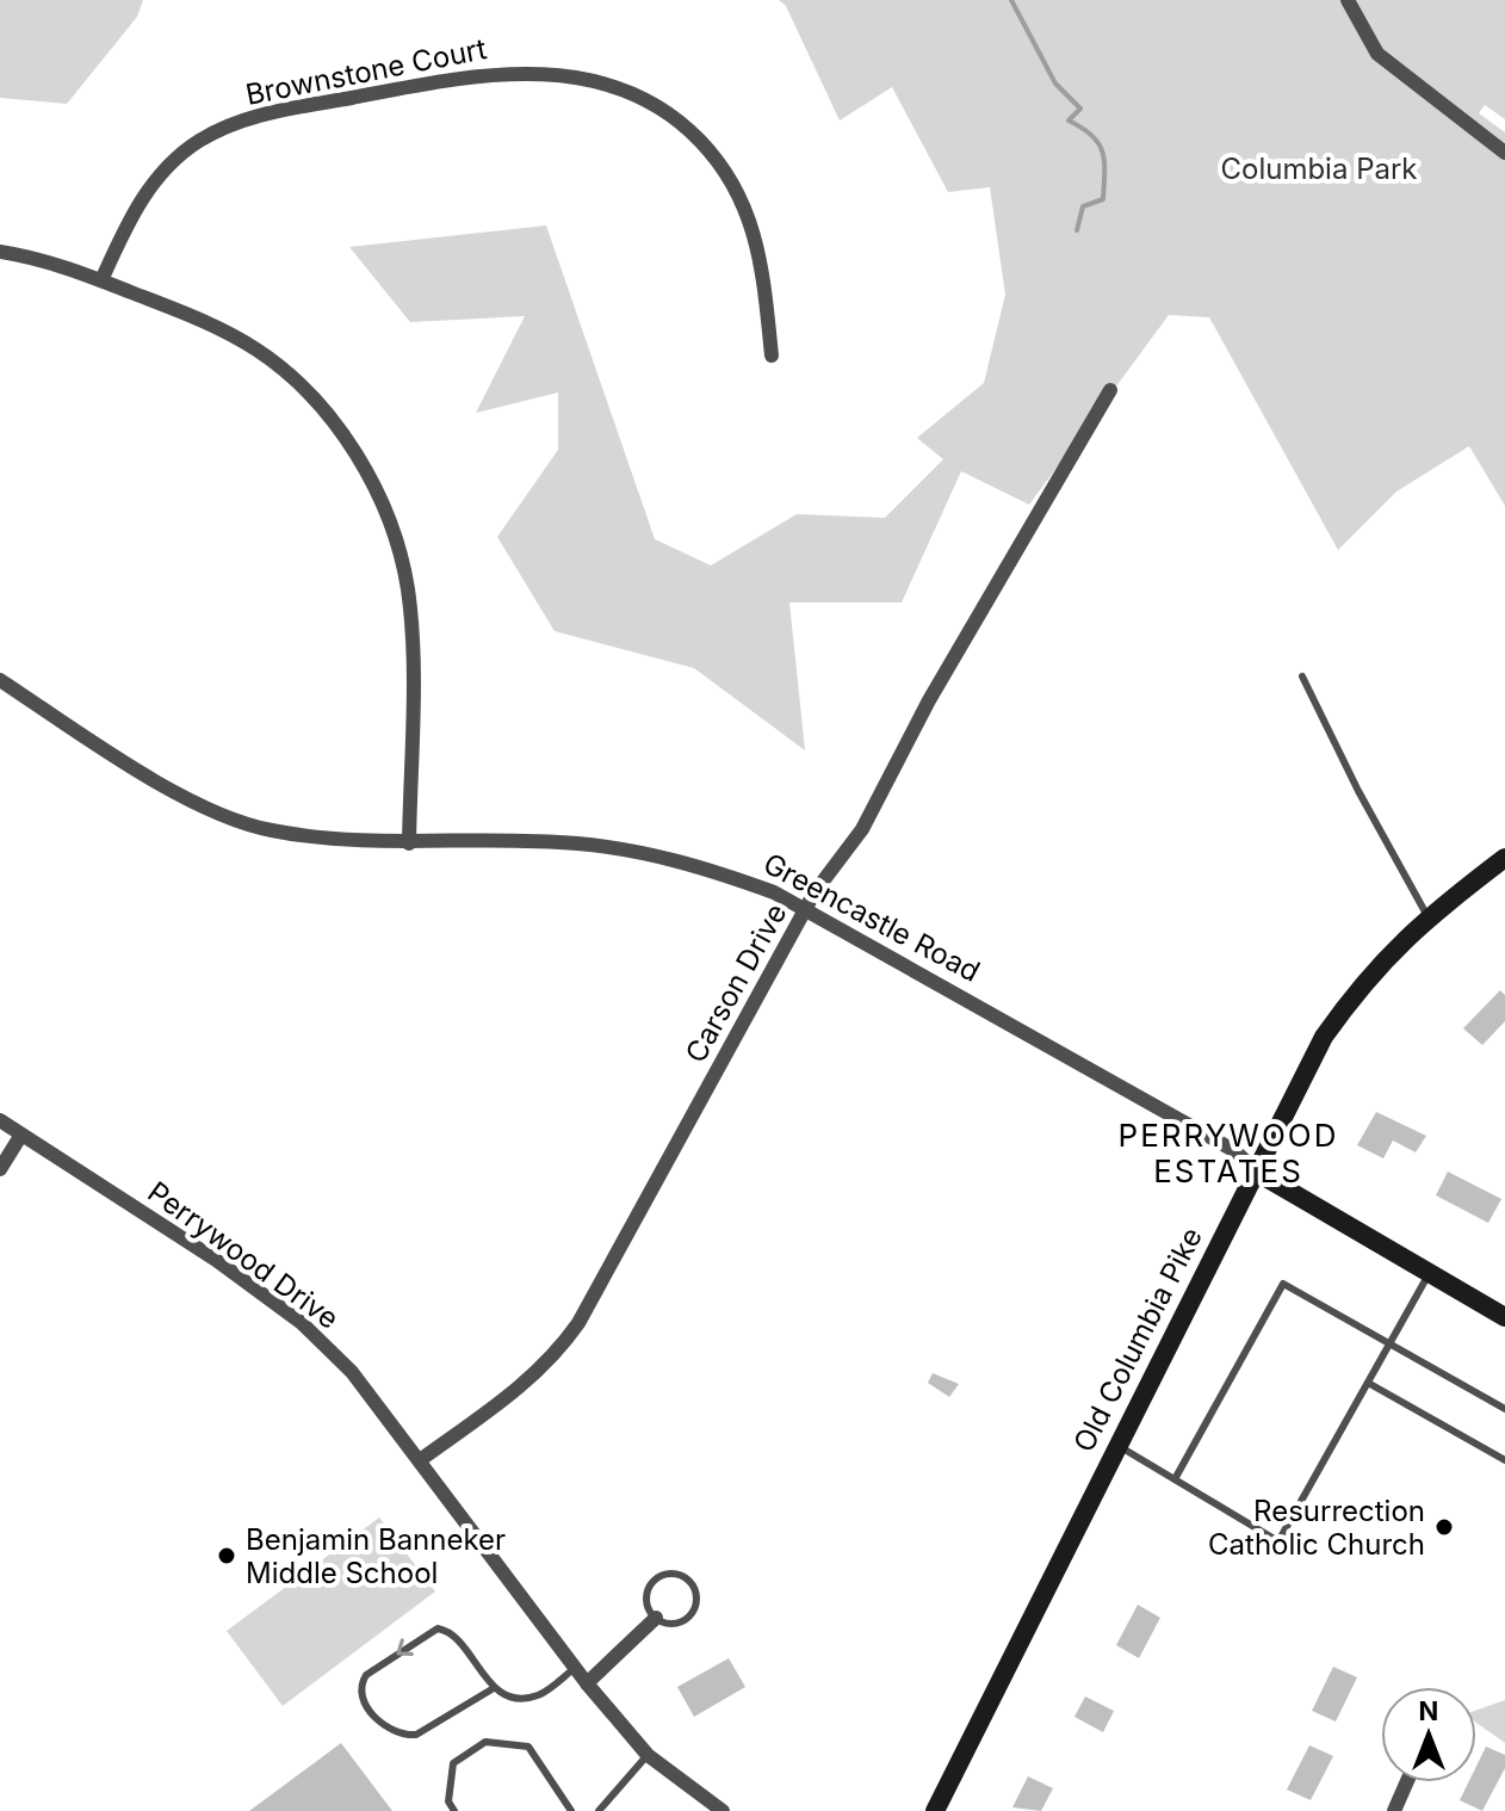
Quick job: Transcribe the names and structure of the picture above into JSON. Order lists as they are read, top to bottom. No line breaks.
{"streets":{"main road":["Greencastle Road","Old Columbia Pike"],"street":["Brownstone Court","Carson Drive","Perrywood Drive"]},"crossings":[["Greencastle Road","Carson Drive"],["Greencastle Road","Old Columbia Pike"],["Carson Drive","Perrywood Drive"]],"districts":["PERRYWOOD ESTATES"],"parks":["Columbia Park"],"places":["Resurrection Catholic Church","Benjamin Banneker Middle School"],"north":"top"}
